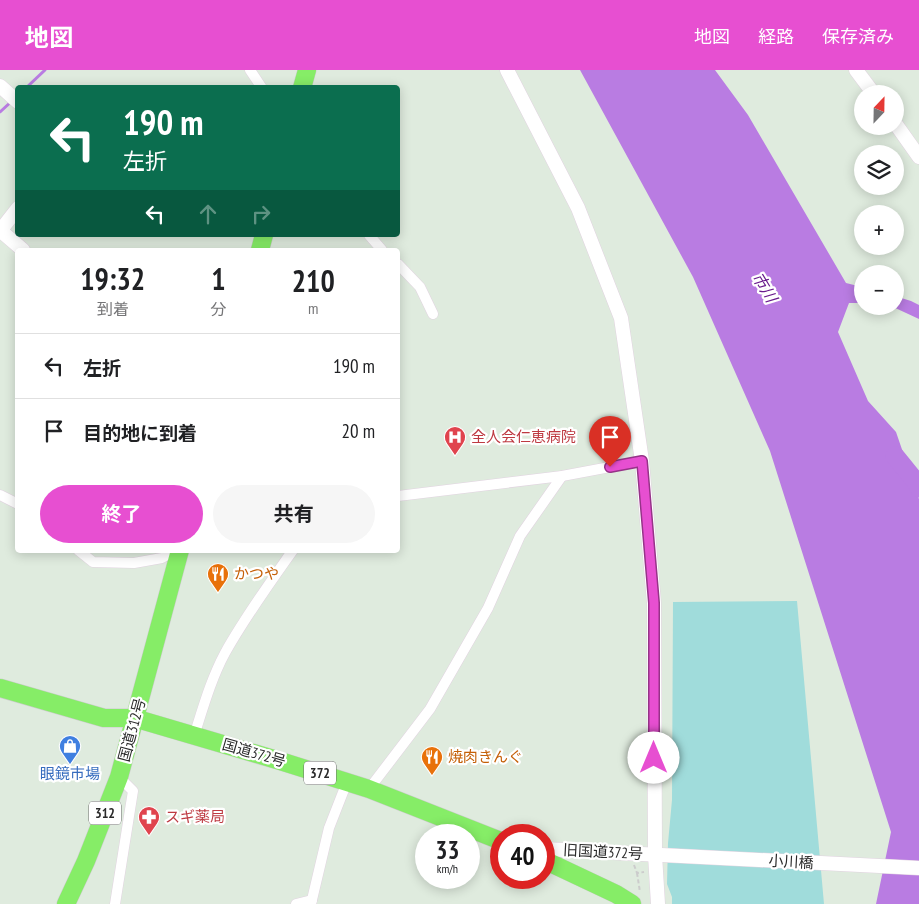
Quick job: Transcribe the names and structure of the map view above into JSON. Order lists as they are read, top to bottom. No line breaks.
{"streets":{"highway":["国道312号","国道372号","372","312"],"street":["旧国道372号","小川橋"]},"crossings":[["国道312号","国道372号"],["旧国道372号","小川橋"]],"water":["市川"],"places":{"hospital":["全人会仁恵病院"],"restaurant":["かつや","焼肉きんぐ"],"shop":["眼鏡市場"],"pharmacy":["スギ薬局"]},"north":"top","page":{"header":"地図","nav":["地図","経路","保存済み"],"map_buttons":["+","−"],"turn":["190 m","左折"],"eta":["19:32","到着","1","分","210","m"],"list":[{"name":"左折","value":"190 m"},{"name":"目的地に到着","value":"20 m"}],"buttons":["終了","共有"],"speed":"33 km/h","limit":"40"}}
